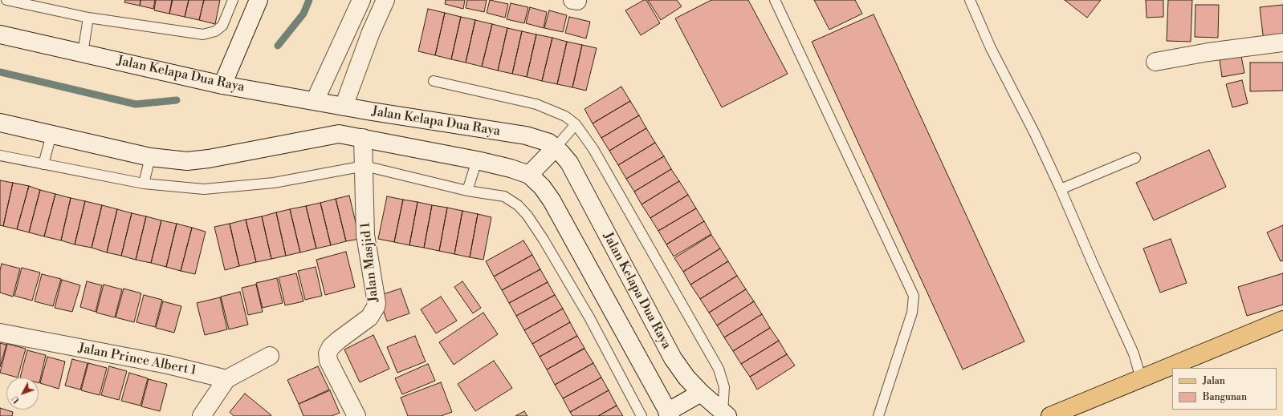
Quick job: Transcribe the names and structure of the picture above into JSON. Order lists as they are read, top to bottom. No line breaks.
{"streets":{"main road":["Jalan Kelapa Dua Raya","Jalan Masjid 1","Jalan Prince Albert 1"]},"legend":["Jalan","Bangunan"],"north":"bottom left"}
